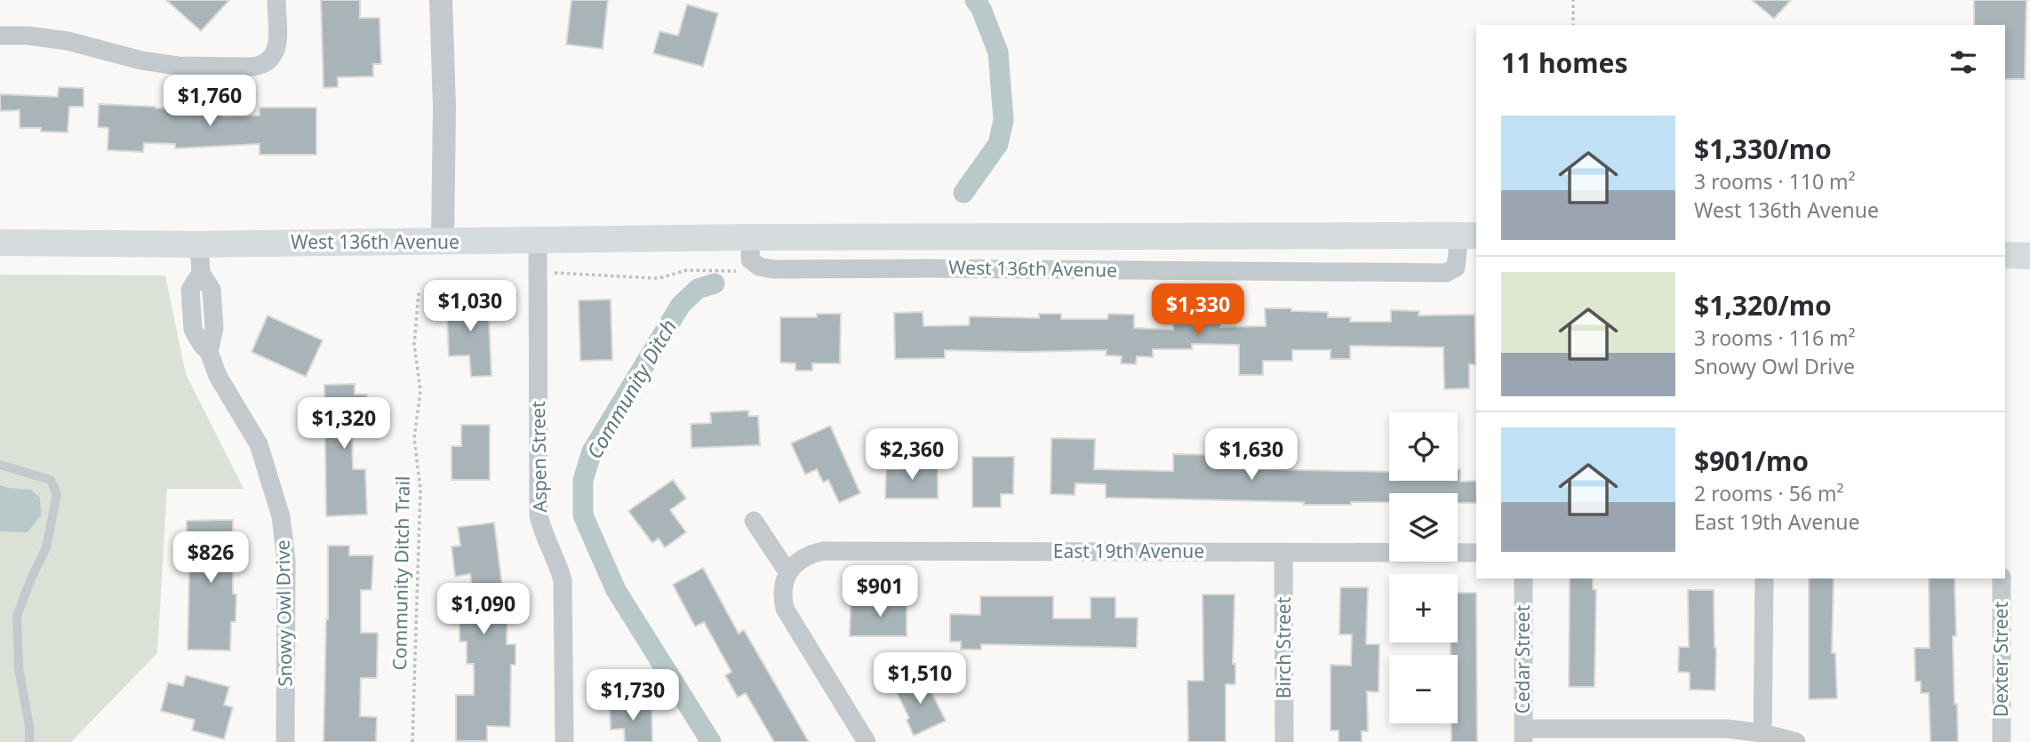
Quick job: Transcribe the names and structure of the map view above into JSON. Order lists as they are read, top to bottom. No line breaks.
{"streets":{"main road":["West 136th Avenue"],"street":["Aspen Street","East 19th Avenue","Snowy Owl Drive","Birch Street","Cedar Street","Dexter Street"],"path":["Community Ditch Trail"]},"crossings":[["West 136th Avenue","Aspen Street"],["West 136th Avenue","Snowy Owl Drive"],["East 19th Avenue","Birch Street"]],"water":["Community Ditch"],"page":{"heading":"11 homes","price":["$1,760","$1,030","$1,330","$1,320","$2,360","$1,630","$826","$901","$1,090","$1,510","$1,730"],"list":[{"name":"$1,330/mo","note":"3 rooms · 110 m² · West 136th Avenue"},{"name":"$1,320/mo","note":"3 rooms · 116 m² · Snowy Owl Drive"},{"name":"$901/mo","note":"2 rooms · 56 m² · East 19th Avenue"}],"map_buttons":["+","−"]}}
